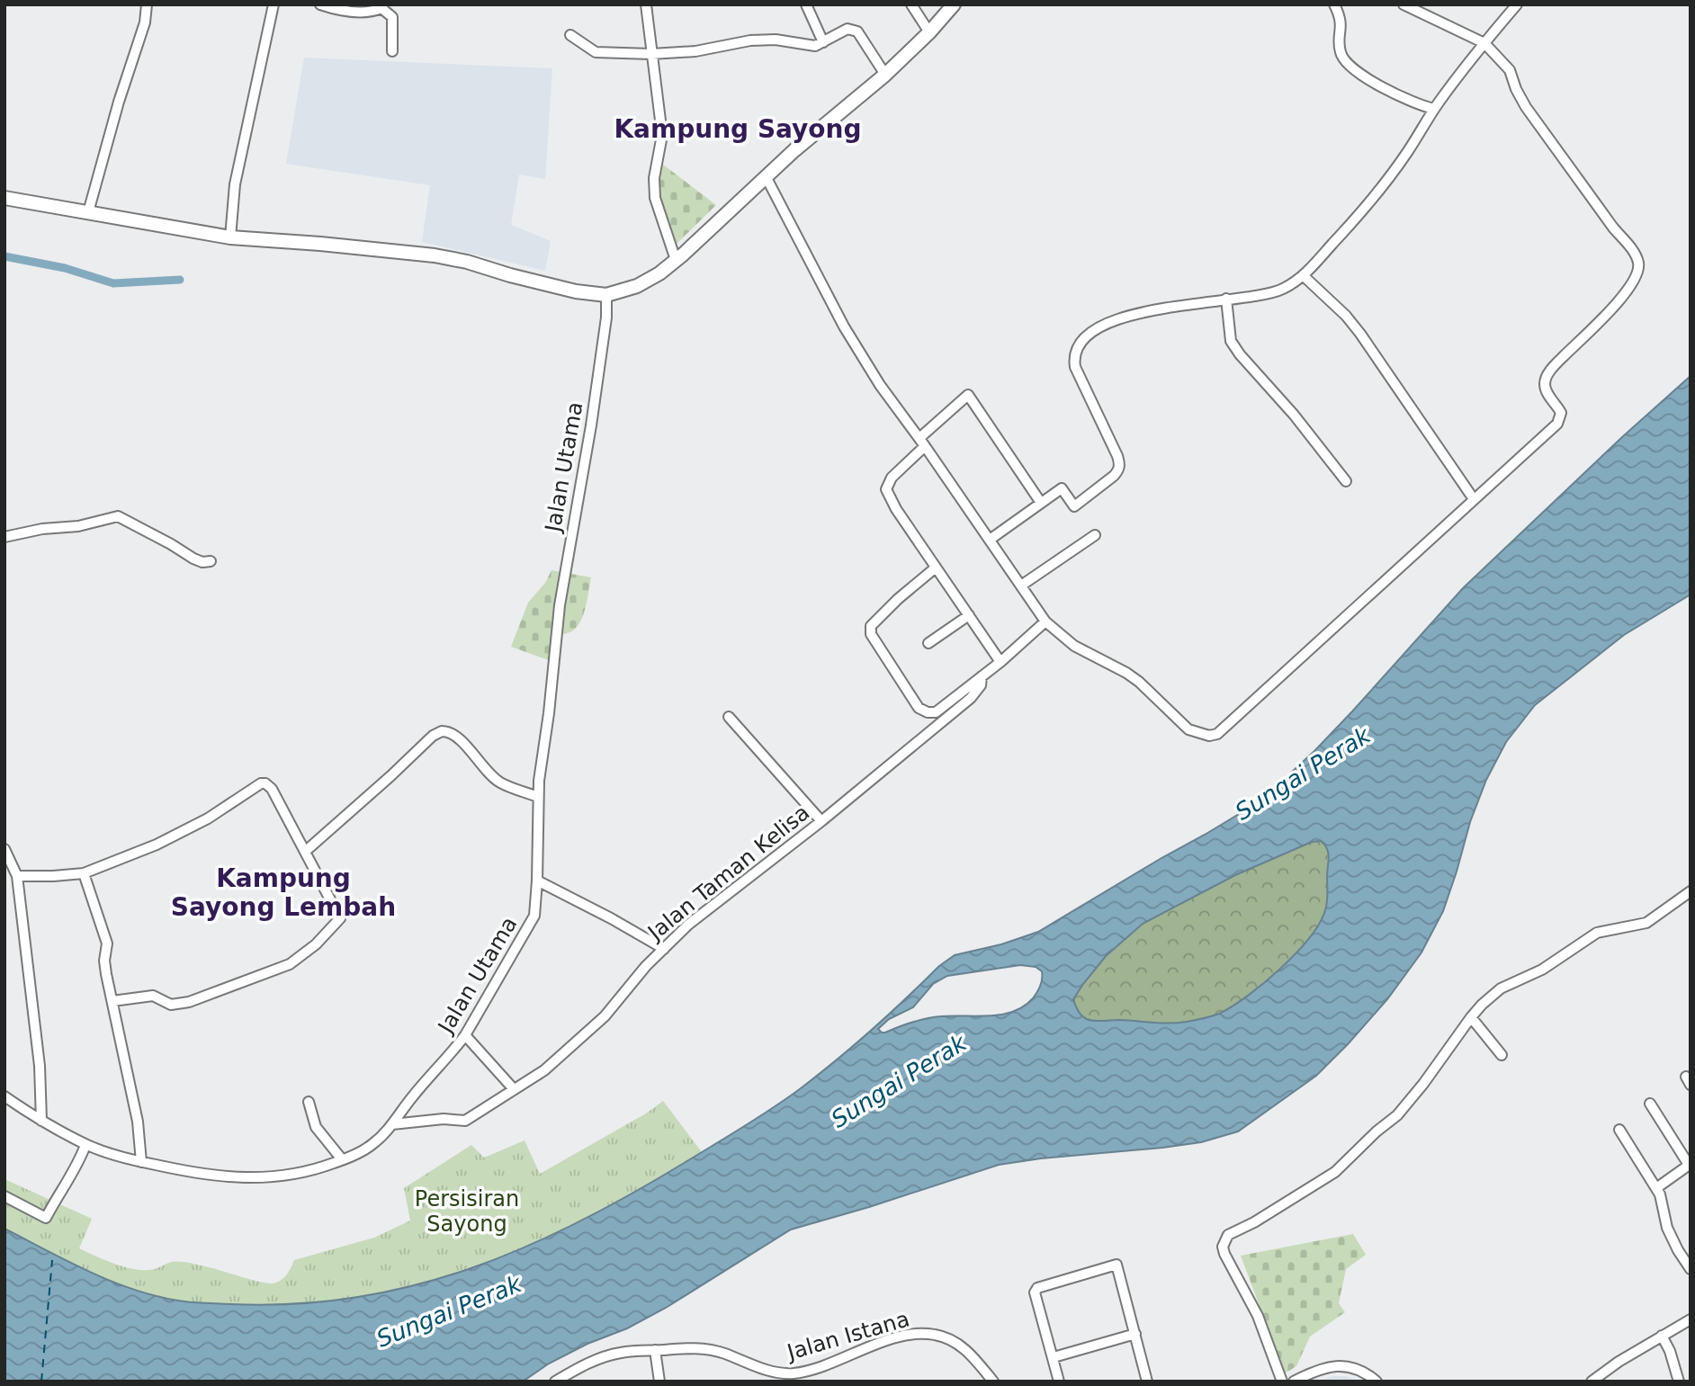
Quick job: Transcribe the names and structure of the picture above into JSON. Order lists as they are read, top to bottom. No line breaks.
{"streets":{"street":["Jalan Utama","Jalan Taman Kelisa","Jalan Istana"]},"crossings":[["Jalan Utama","Jalan Taman Kelisa"]],"districts":["Kampung Sayong","Kampung Sayong Lembah"],"water":["Sungai Perak"],"parks":["Persisiran Sayong"]}
